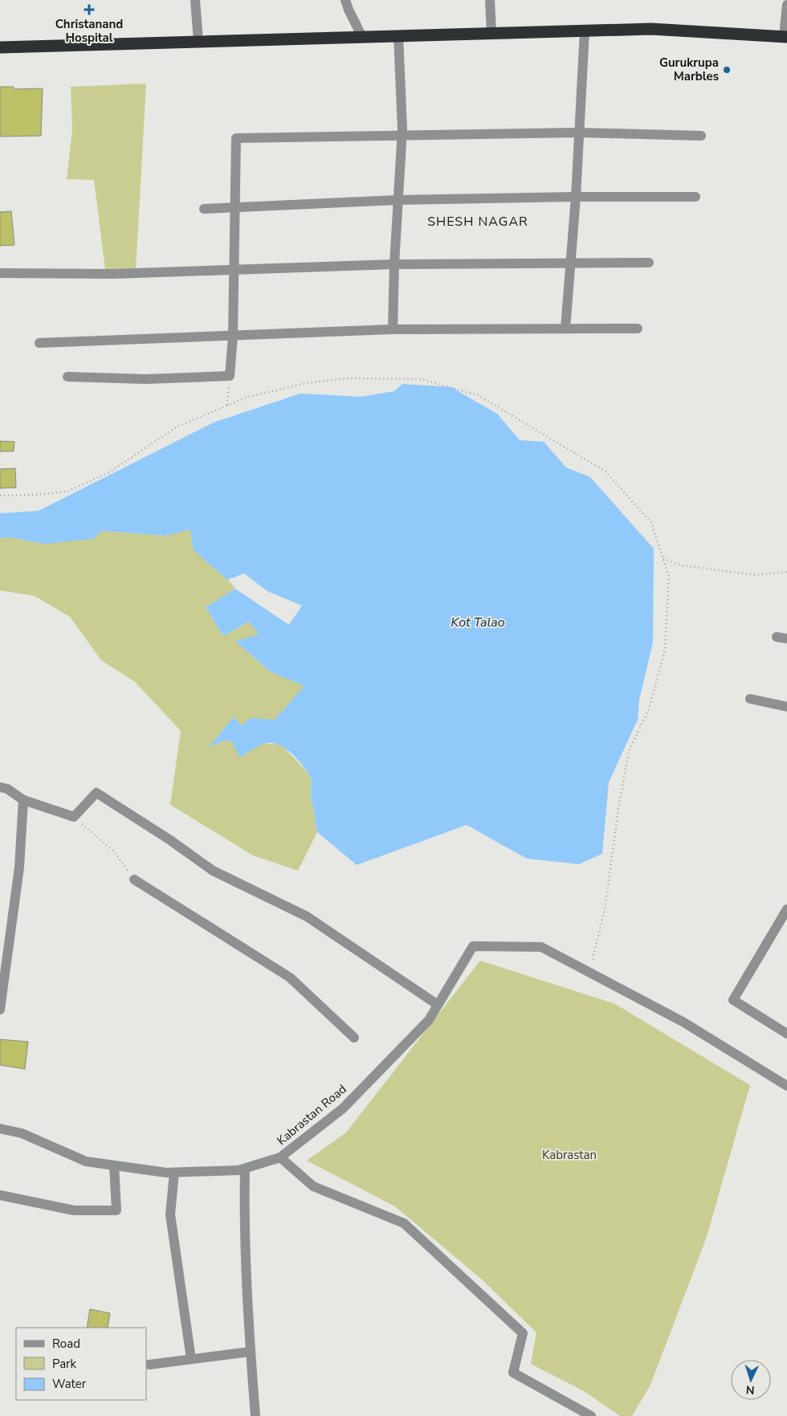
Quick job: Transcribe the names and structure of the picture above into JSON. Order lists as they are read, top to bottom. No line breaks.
{"streets":{"street":["Kabrastan Road"]},"districts":["SHESH NAGAR"],"water":["Kot Talao"],"parks":["Kabrastan"],"places":{"health":["Christanand Hospital"],"other":["Gurukrupa Marbles"]},"legend":["Road","Park","Water"],"north":"bottom"}
